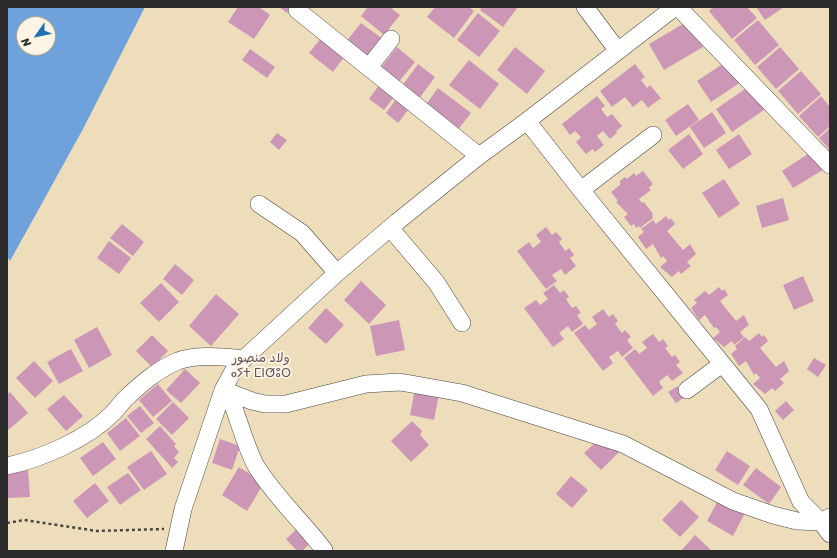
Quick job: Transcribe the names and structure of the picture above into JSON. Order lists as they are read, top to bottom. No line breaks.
{"districts":["ولاد منصور ⴰⵢⵜ ⵎⵏⵚⵓⵔ"],"north":"bottom left"}
